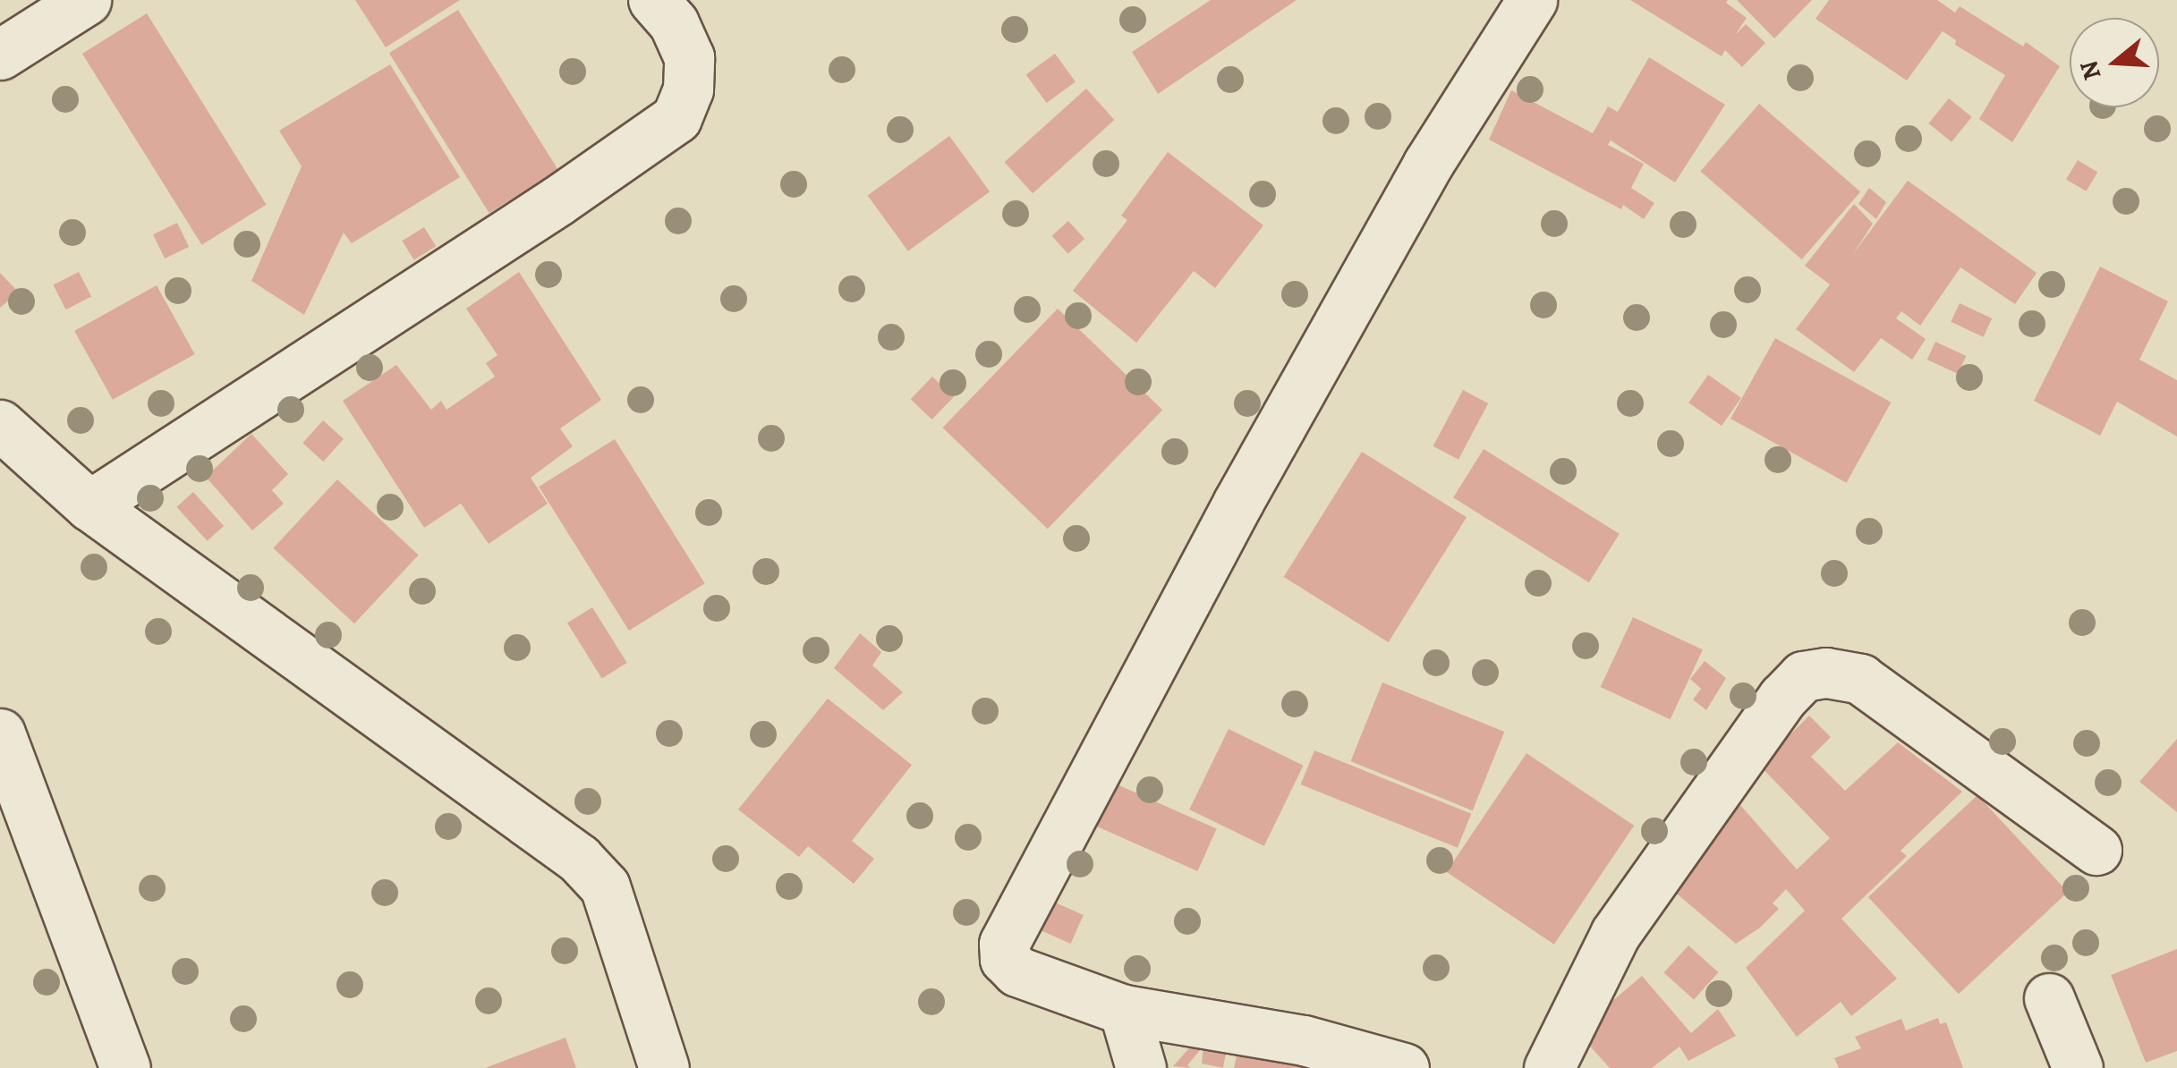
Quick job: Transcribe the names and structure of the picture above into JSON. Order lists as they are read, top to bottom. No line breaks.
{"north":"left"}
